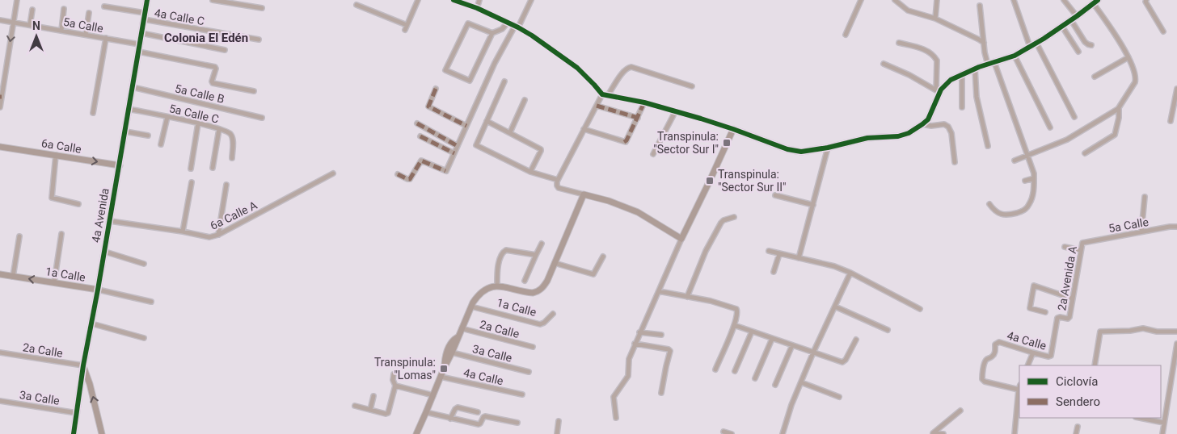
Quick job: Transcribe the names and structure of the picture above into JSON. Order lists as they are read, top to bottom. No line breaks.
{"streets":{"street":["4a Calle C","5a Calle","5a Calle B","5a Calle C","6a Calle","4a Avenida","6a Calle A","1a Calle","2a Avenida A","2a Calle","4a Calle","3a Calle"]},"crossings":[["4a Calle C","4a Avenida"],["5a Calle","4a Avenida"],["5a Calle","2a Avenida A"],["5a Calle B","4a Avenida"],["5a Calle C","4a Avenida"],["6a Calle","4a Avenida"],["4a Avenida","6a Calle A"],["4a Avenida","1a Calle"],["4a Avenida","2a Calle"],["4a Avenida","3a Calle"],["2a Avenida A","4a Calle"]],"one_way":["6a Calle"],"districts":["Colonia El Edén"],"places":{"transit":["Transpinula: \"Sector Sur I\"","Transpinula: \"Sector Sur II\"","Transpinula: \"Lomas\""]},"legend":["Ciclovía","Sendero"],"north":"top"}
